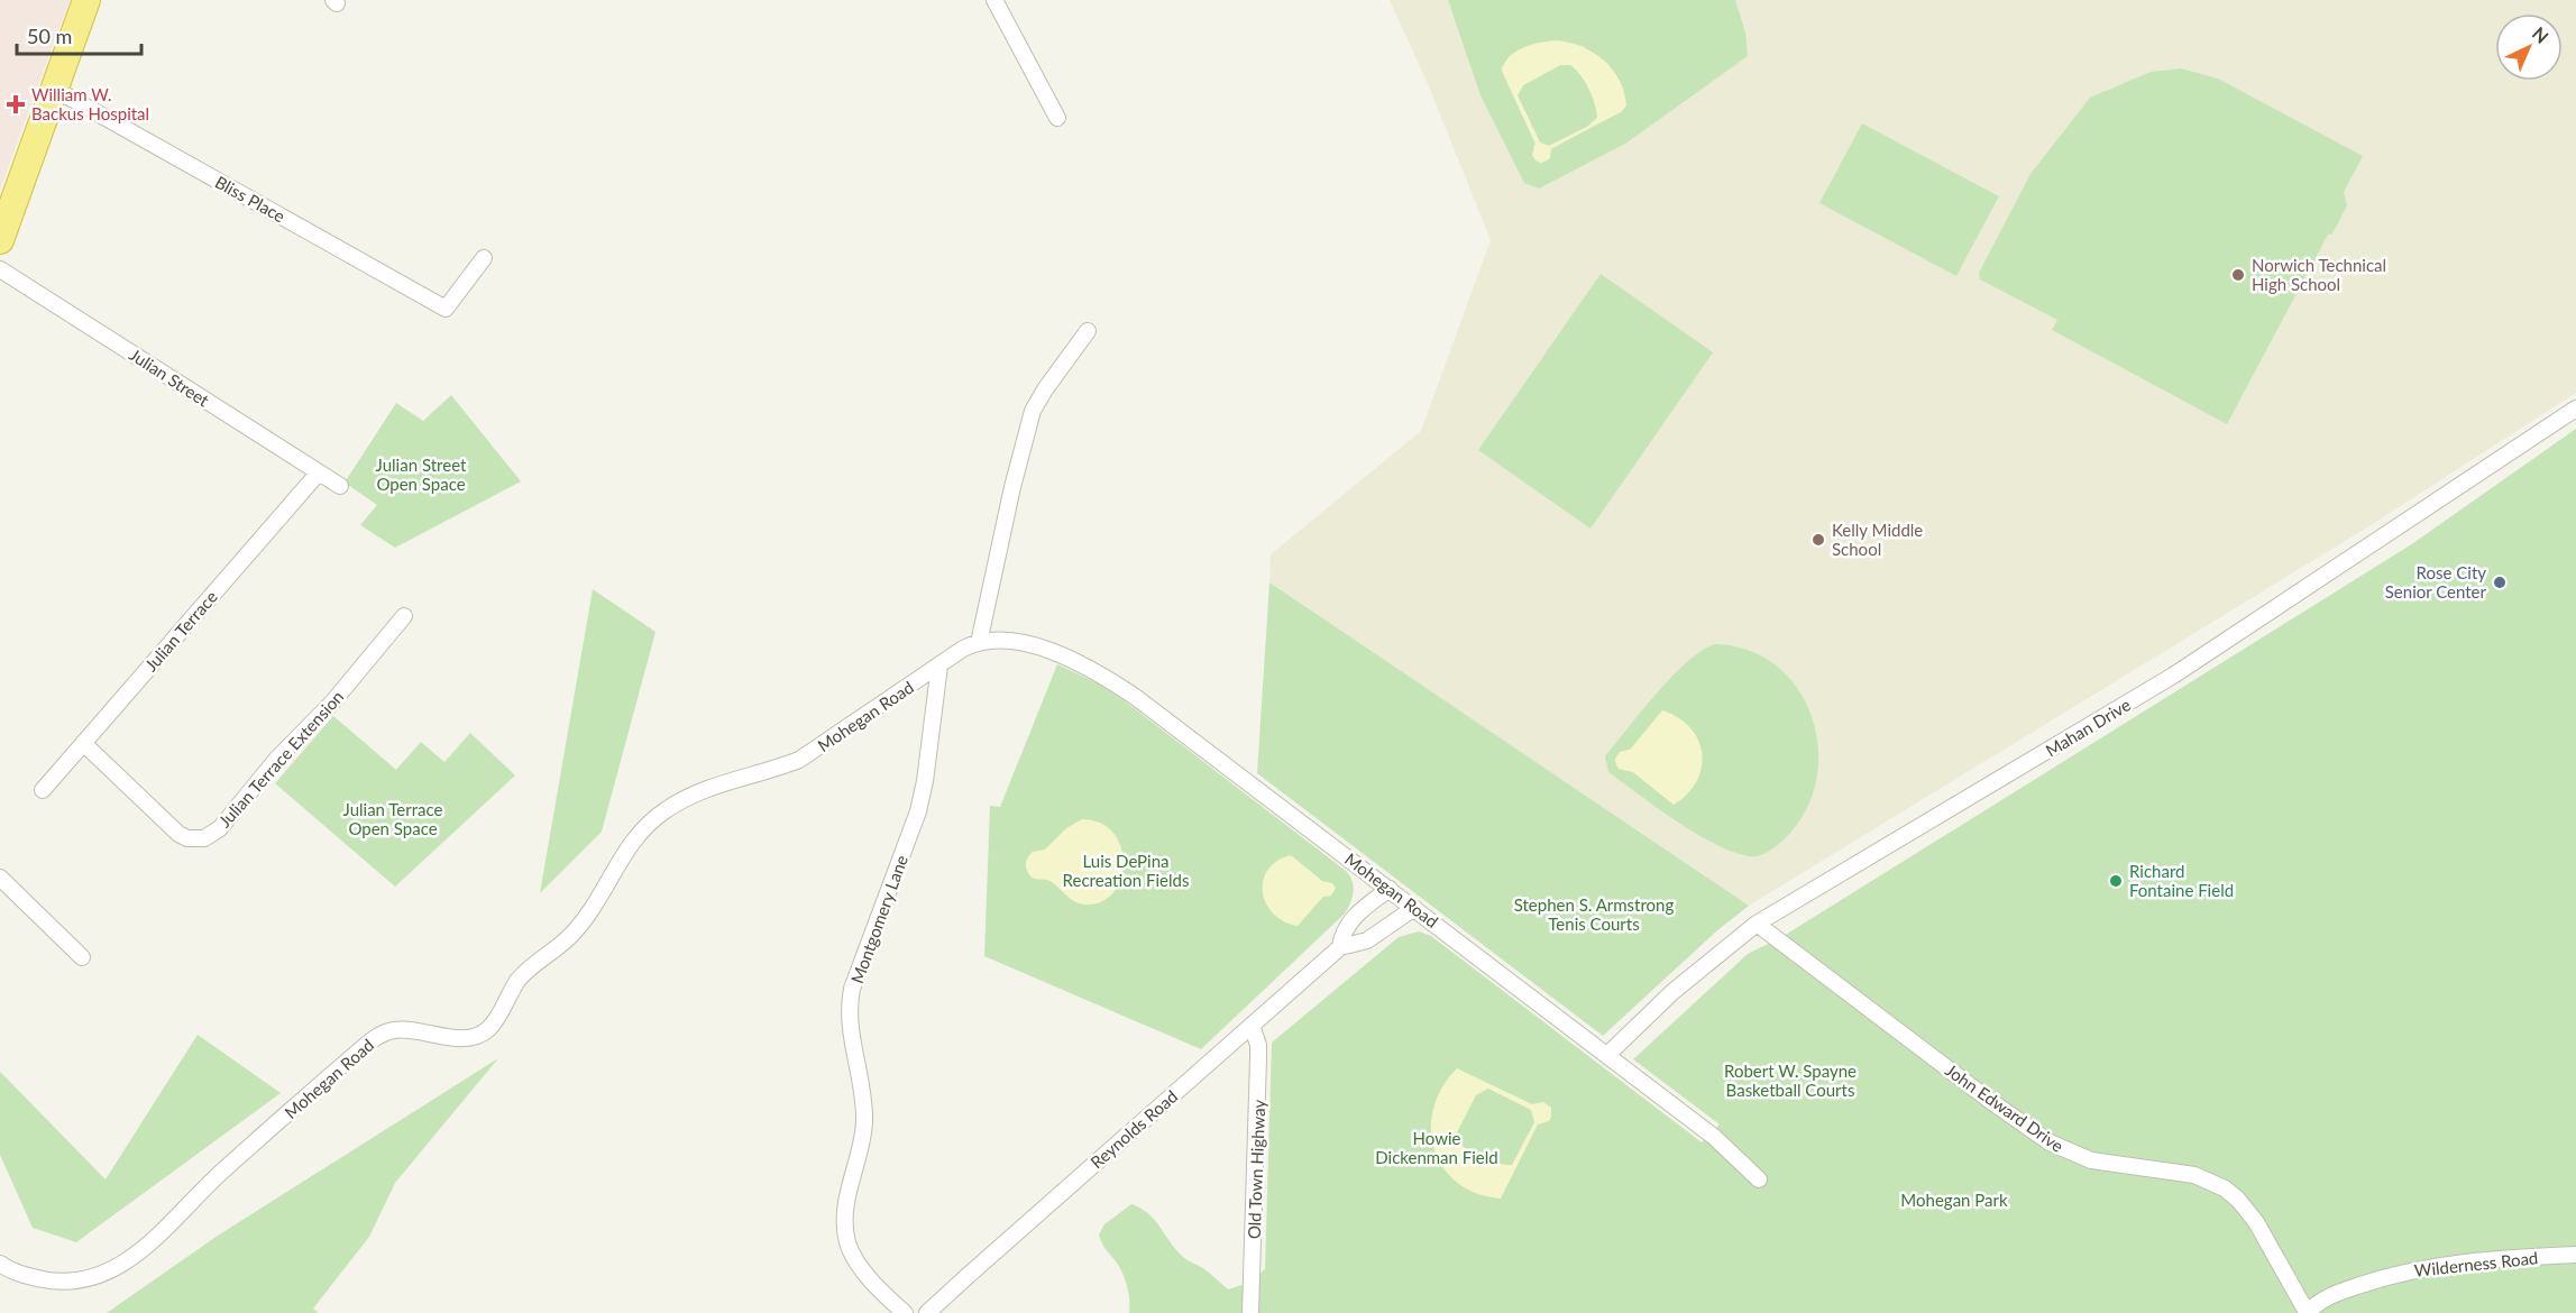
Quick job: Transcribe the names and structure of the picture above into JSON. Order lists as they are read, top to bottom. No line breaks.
{"streets":{"street":["Bliss Place","Julian Street","Julian Terrace","Mohegan Road","Mahan Drive","Julian Terrace Extension","Montgomery Lane","John Edward Drive","Reynolds Road","Old Town Highway","Wilderness Road"]},"crossings":[["Julian Street","Julian Terrace"],["Julian Terrace","Julian Terrace Extension"],["Mohegan Road","Mahan Drive"],["Mohegan Road","Montgomery Lane"],["Mohegan Road","Reynolds Road"],["Mahan Drive","John Edward Drive"],["John Edward Drive","Wilderness Road"],["Reynolds Road","Old Town Highway"]],"parks":["Julian Street Open Space","Julian Terrace Open Space","Luis DePina Recreation Fields","Stephen S. Armstrong Tenis Courts","Robert W. Spayne Basketball Courts","Howie Dickenman Field","Mohegan Park"],"places":{"health":["William W. Backus Hospital"],"other":["Norwich Technical High School","Kelly Middle School","Rose City Senior Center","Richard Fontaine Field"]},"scale_bar":"50 m","north":"top right"}
